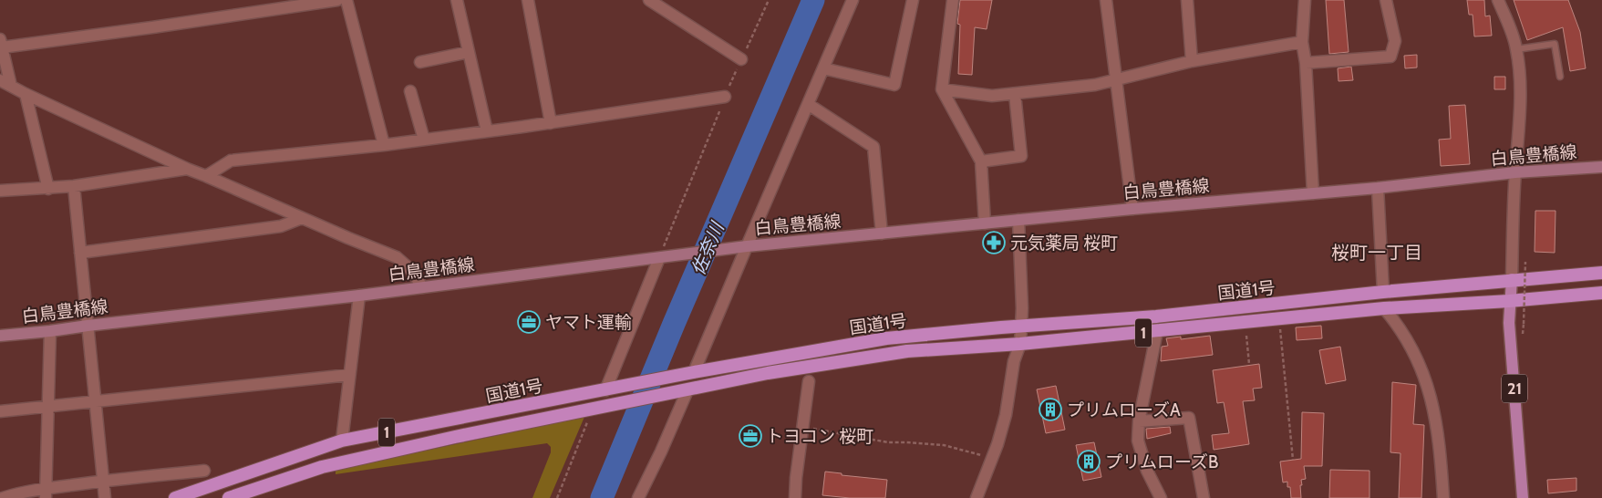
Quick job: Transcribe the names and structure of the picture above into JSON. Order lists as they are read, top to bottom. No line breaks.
{"streets":{"highway":["国道1号","1"],"main road":["白鳥豊橋線","21"]},"crossings":[["国道1号","21"]],"districts":["桜町一丁目"],"water":["佐奈川"],"places":{"pharmacy":["元気薬局 桜町"],"office":["ヤマト運輸","トヨコン 桜町"],"building":["プリムローズA","プリムローズB"]}}
